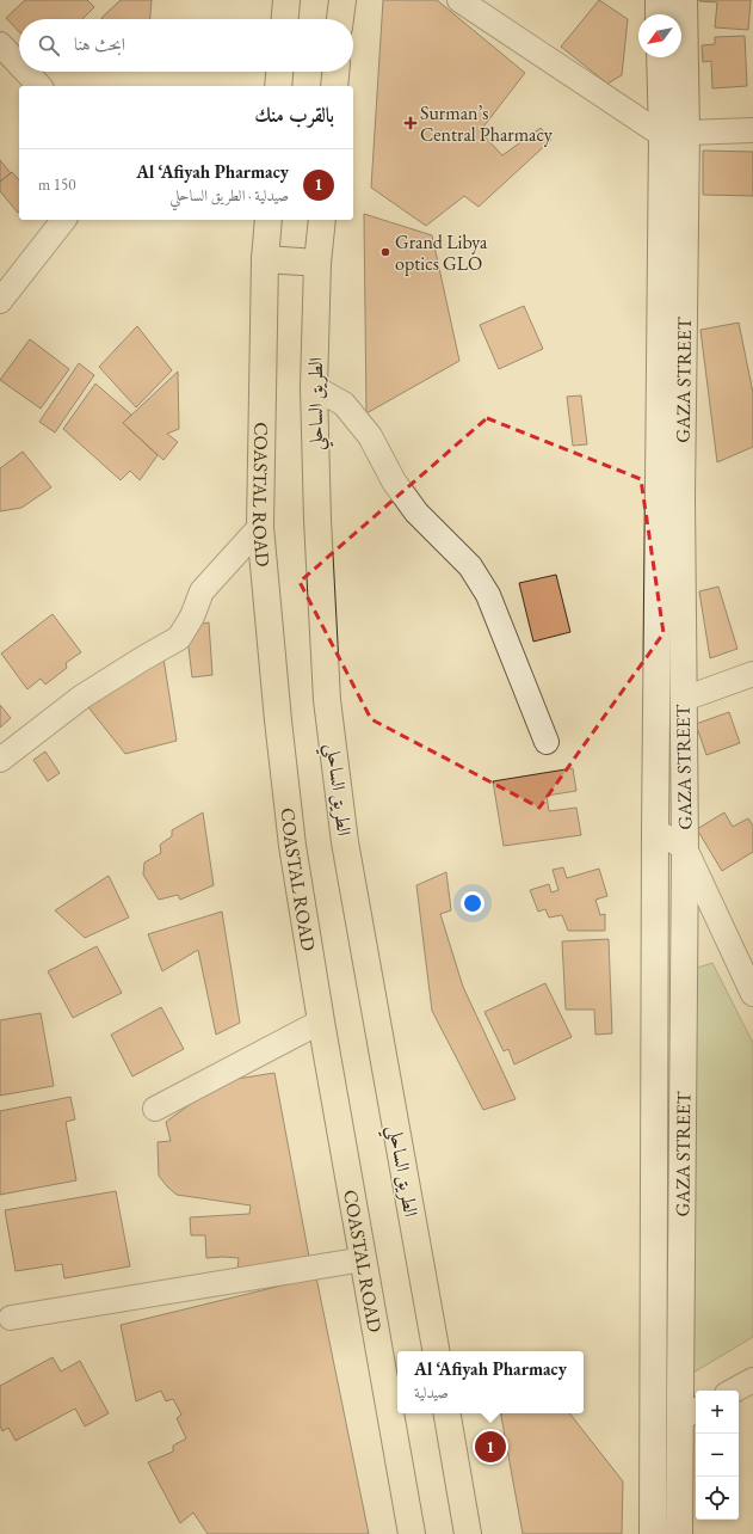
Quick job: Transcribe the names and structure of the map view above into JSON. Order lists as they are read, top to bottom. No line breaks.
{"streets":{"highway":["الطريق الساحلي","COASTAL ROAD"],"street":["GAZA STREET"]},"places":{"health":["Surman’s Central Pharmacy"],"other":["Grand Libya optics GLO"]},"north":"bottom left","page":{"search":"ابحث هنا","heading":"بالقرب منك","list":[{"mark":"1","name":"Al ‘Afiyah Pharmacy","note":"صيدلية · الطريق الساحلي","value":"150 m"}],"popup":["Al ‘Afiyah Pharmacy","صيدلية"],"map_buttons":["+","−"],"pins":"1"}}
